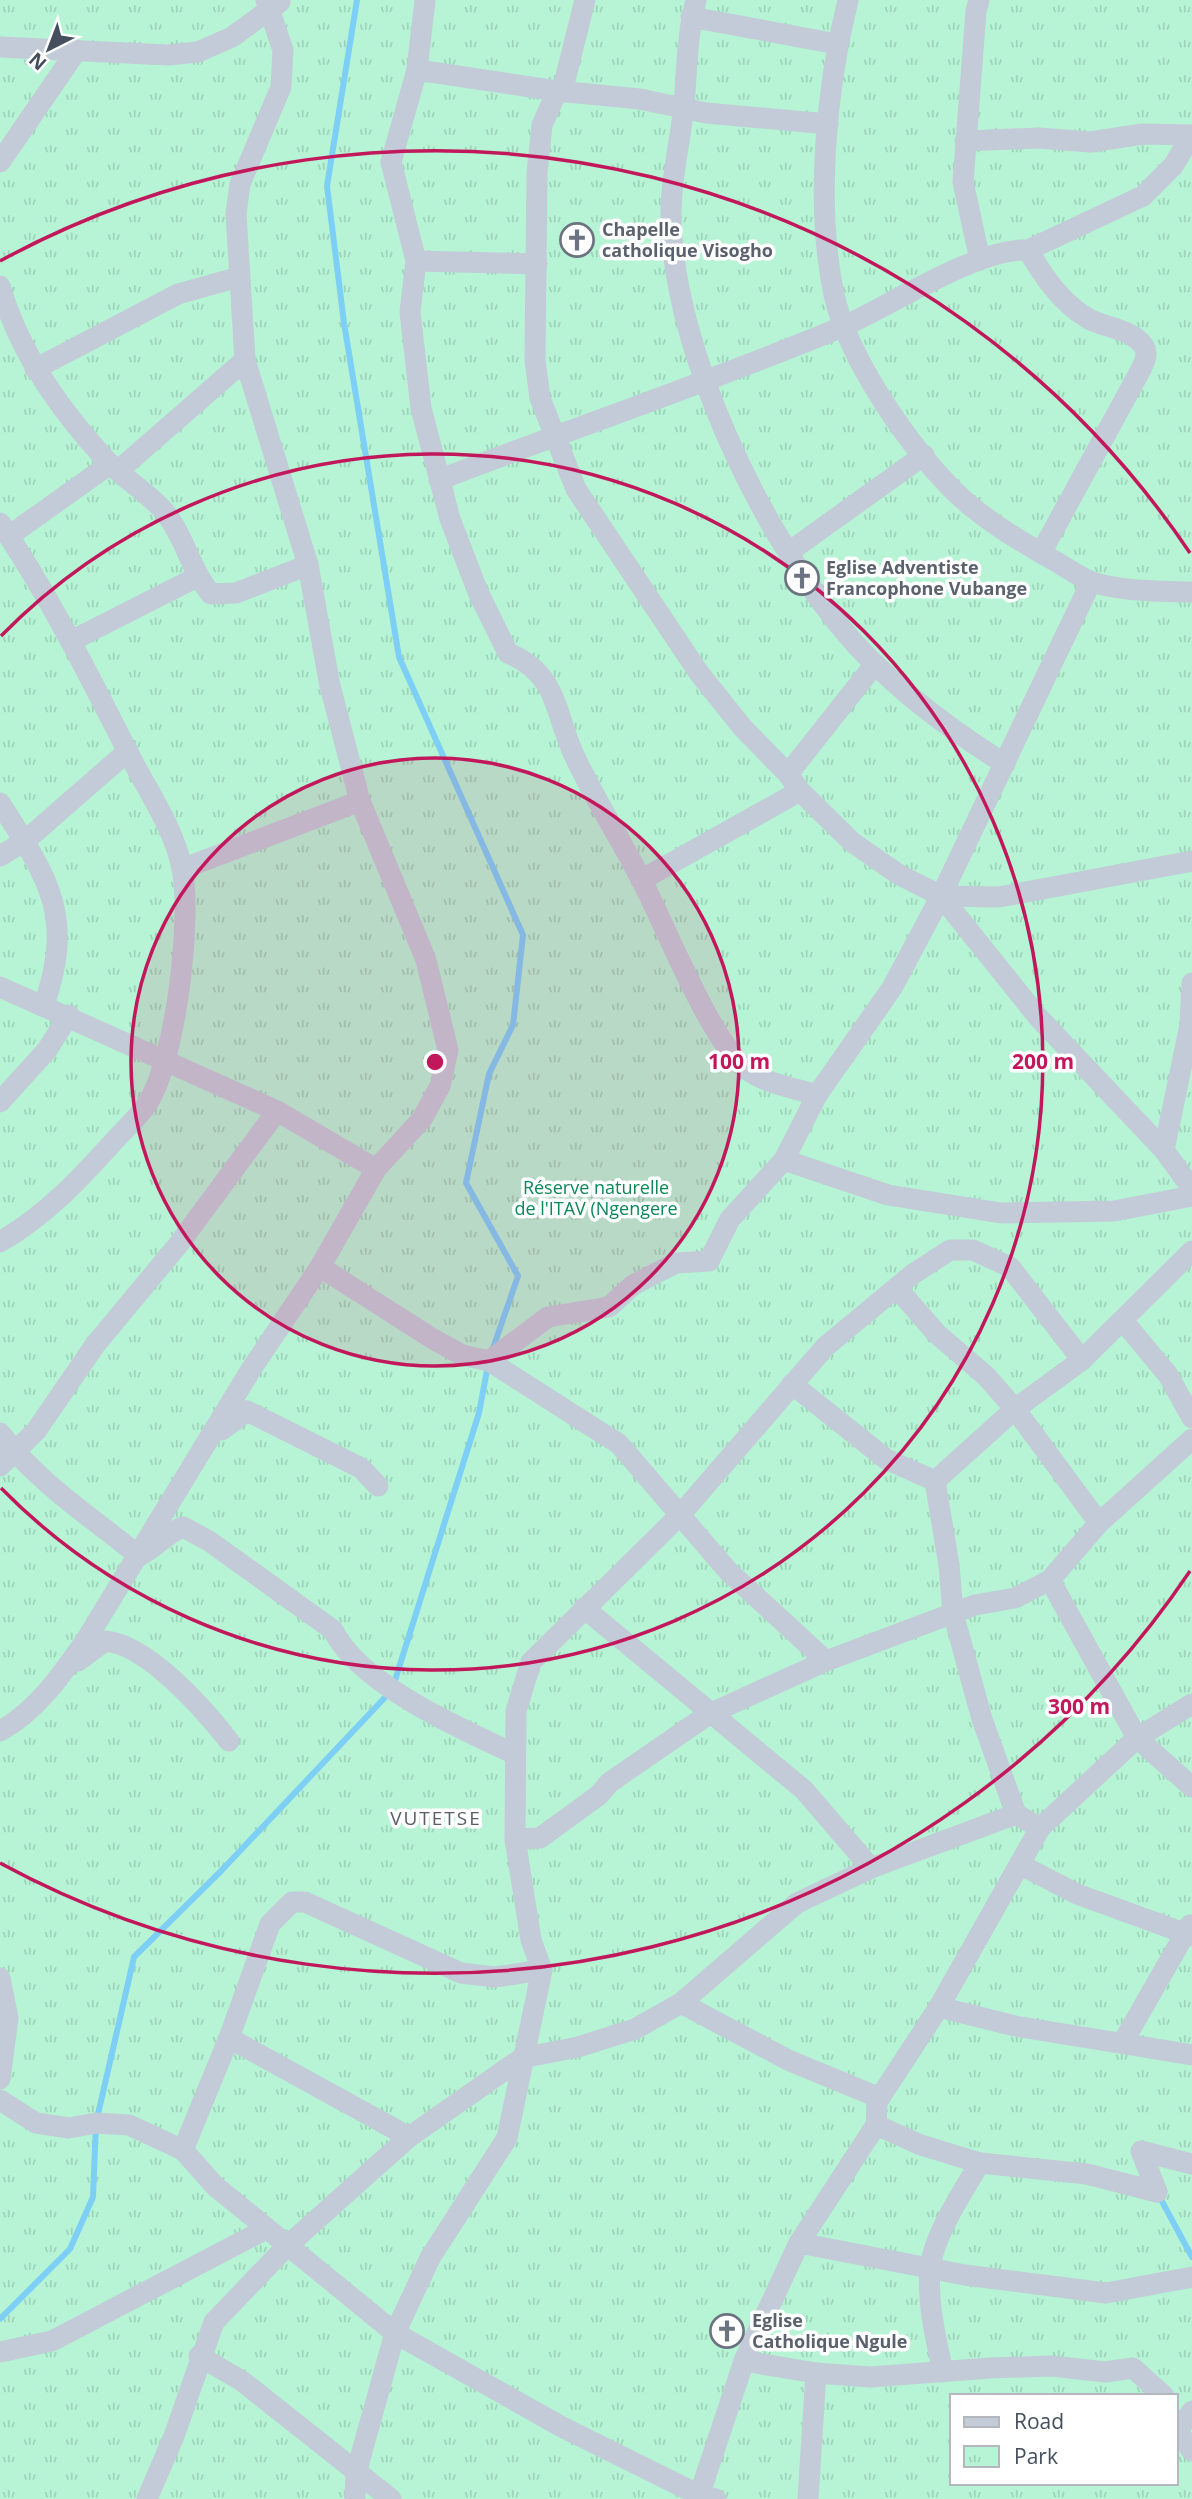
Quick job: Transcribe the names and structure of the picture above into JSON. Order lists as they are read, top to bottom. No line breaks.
{"districts":["VUTETSE"],"parks":["Réserve naturelle de l'ITAV (Ngengere"],"places":{"church":["Chapelle catholique Visogho","Eglise Adventiste Francophone Vubange","Eglise Catholique Ngule"]},"legend":["Road","Park"],"north":"bottom left","rings":["100 m","200 m","300 m"]}
